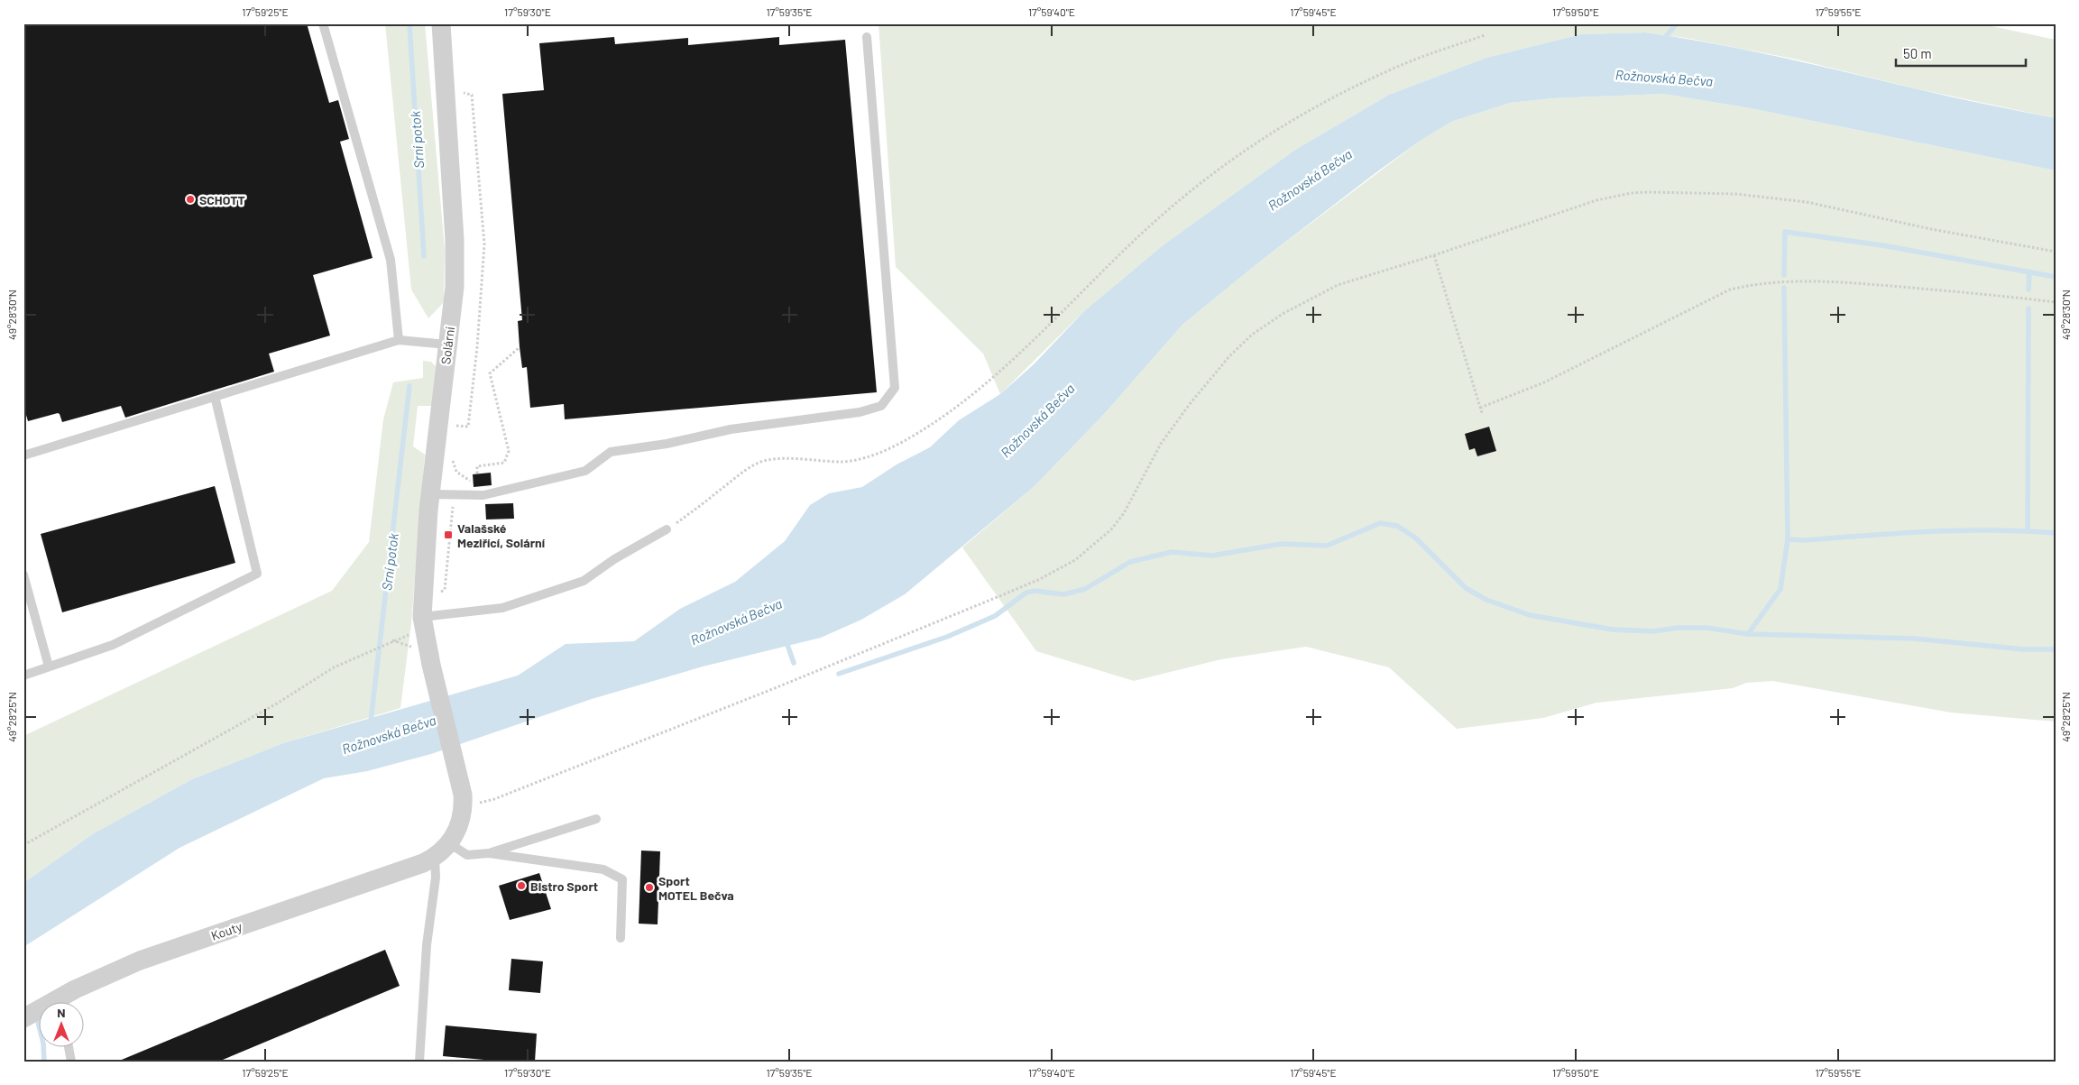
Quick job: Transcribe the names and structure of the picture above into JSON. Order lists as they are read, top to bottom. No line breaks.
{"streets":{"street":["Solární","Kouty"]},"crossings":[["Solární","Kouty"]],"water":["Rožnovská Bečva","Srní potok"],"places":{"other":["SCHOTT","Bistro Sport","Sport MOTEL Bečva"],"transit":["Valašské Meziřící, Solární"]},"scale_bar":"50 m","north":"top","coordinates":["17°59'25\"E","17°59'30\"E","17°59'35\"E","17°59'40\"E","17°59'45\"E","17°59'50\"E","17°59'55\"E","49°28'30\"N","49°28'25\"N"]}
